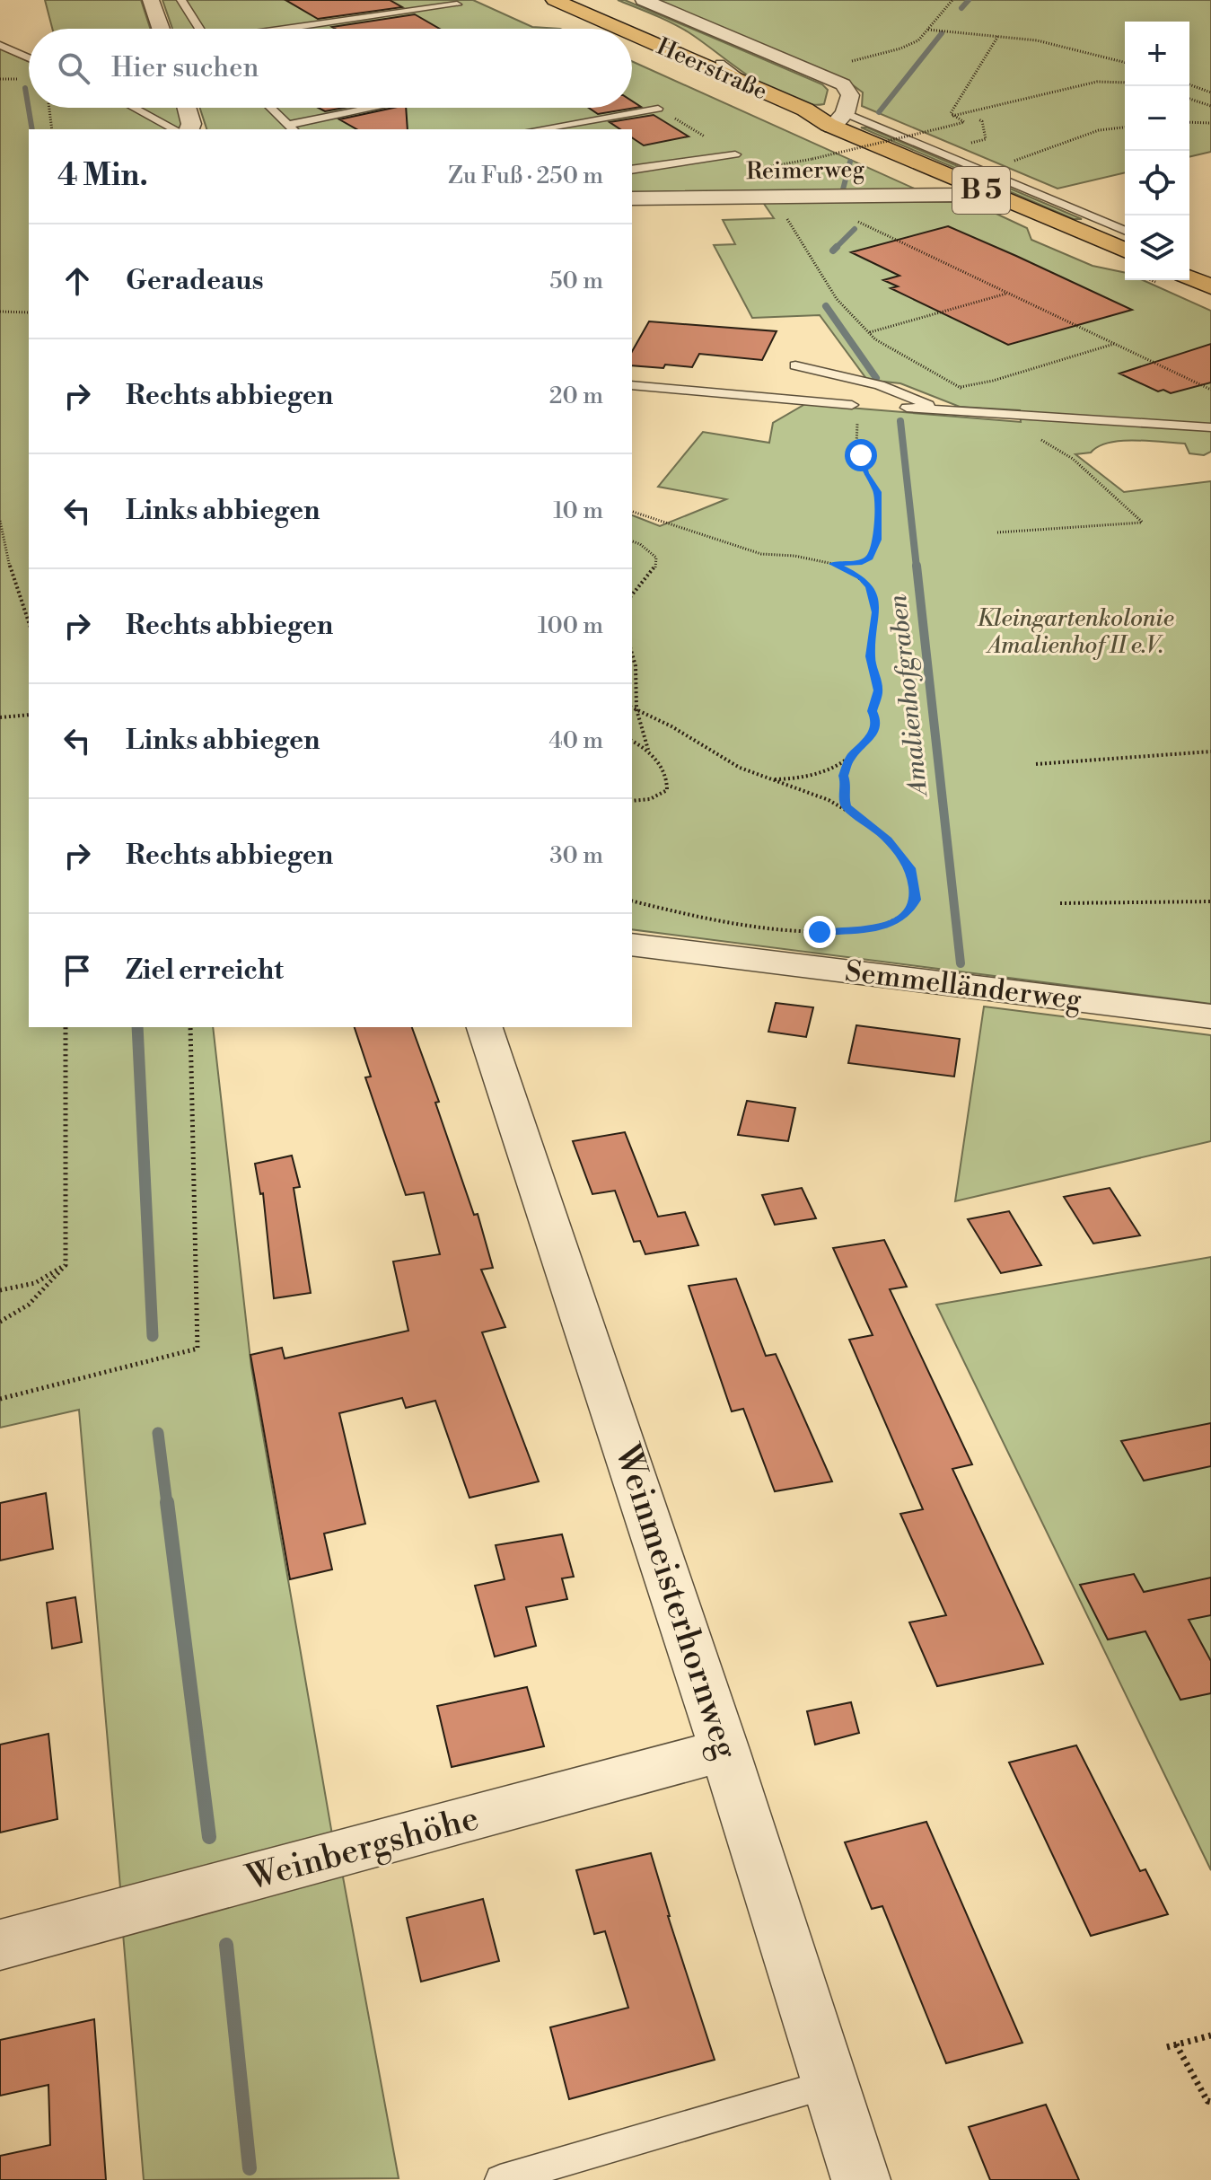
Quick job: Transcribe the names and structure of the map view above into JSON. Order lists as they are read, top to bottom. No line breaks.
{"streets":{"main road":["Heerstraße","B 5"],"street":["Reimerweg","Semmelländerweg","Weinmeisterhornweg","Weinbergshöhe"]},"crossings":[["Heerstraße","Reimerweg"],["Weinmeisterhornweg","Weinbergshöhe"]],"water":["Amalienhofgraben"],"parks":["Kleingartenkolonie Amalienhof II e.V."],"page":{"map_buttons":["+","−"],"search":"Hier suchen","heading":["4 Min.","Zu Fuß · 250 m"],"list":[["Geradeaus","50 m"],["Rechts abbiegen","20 m"],["Links abbiegen","10 m"],["Rechts abbiegen","100 m"],["Links abbiegen","40 m"],["Rechts abbiegen","30 m"],"Ziel erreicht"]}}
